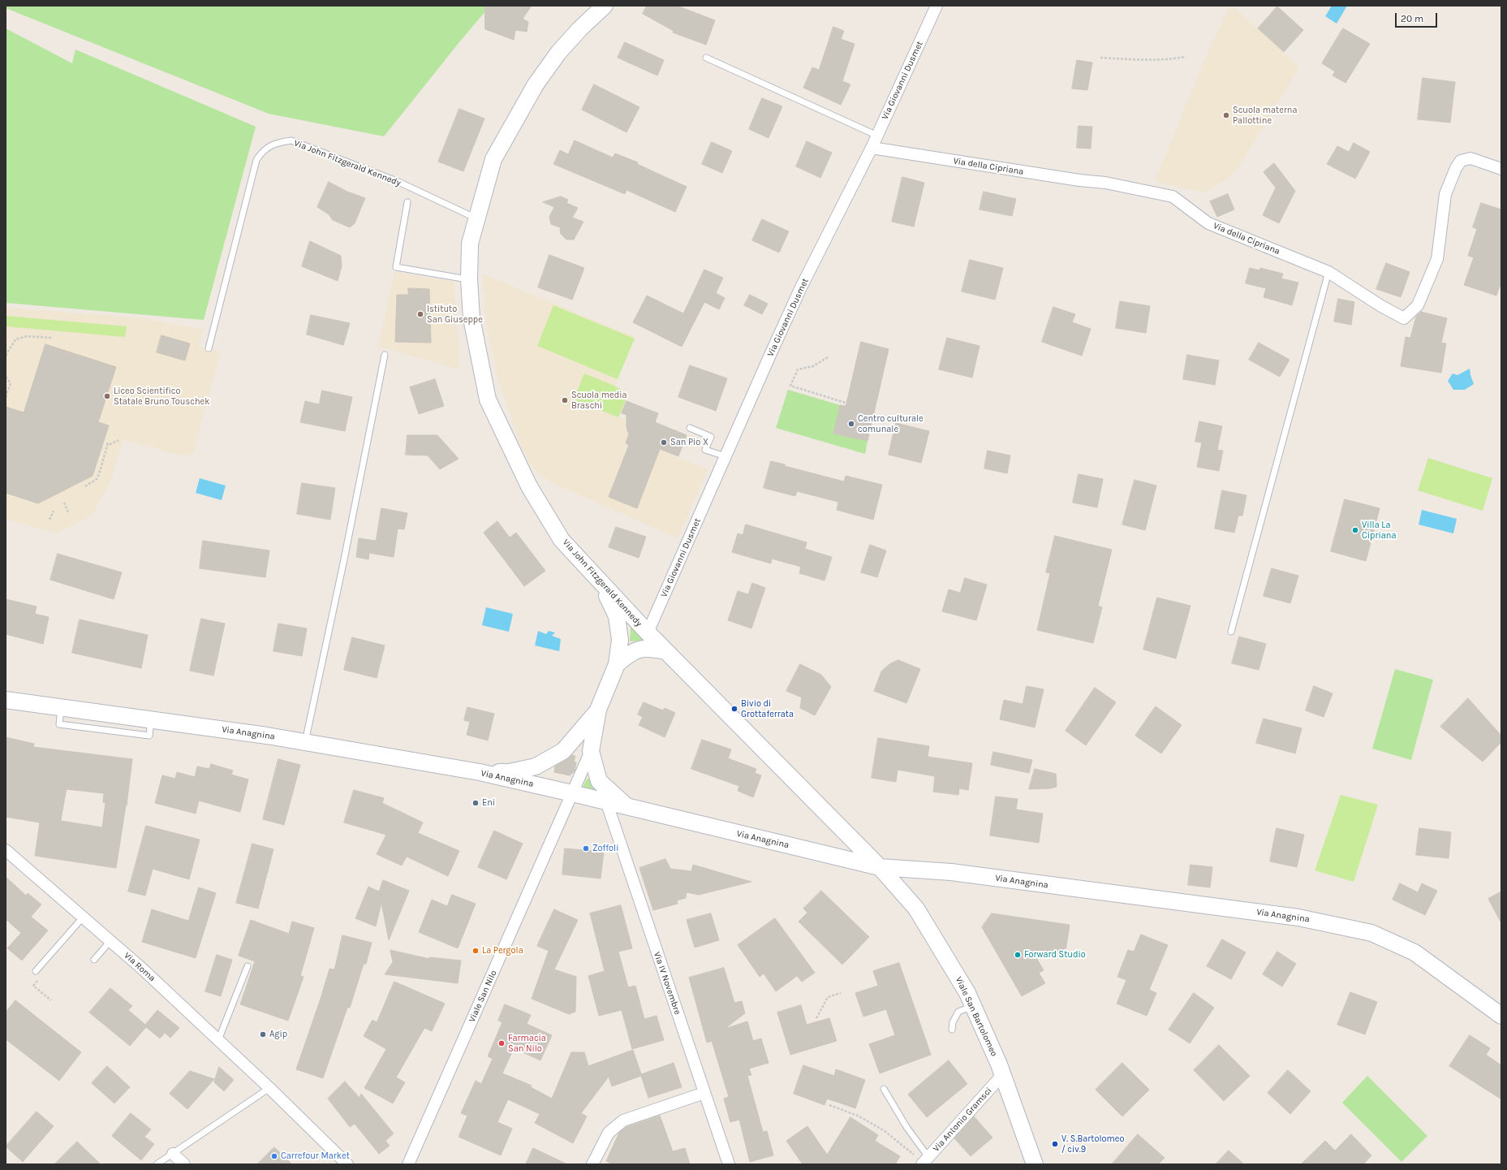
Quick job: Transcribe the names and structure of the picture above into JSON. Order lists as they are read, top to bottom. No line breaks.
{"streets":{"main road":["Via John Fitzgerald Kennedy","Via Anagnina","Viale San Bartolomeo"],"street":["Via Giovanni Dusmet","Via della Cipriana","Via Roma","Via IV Novembre","Viale San Nilo","Via Antonio Gramsci"]},"crossings":[["Via Giovanni Dusmet","Via John Fitzgerald Kennedy"],["Via Giovanni Dusmet","Via della Cipriana"],["Via John Fitzgerald Kennedy","Viale San Bartolomeo"],["Via Anagnina","Via IV Novembre"],["Via Anagnina","Viale San Nilo"],["Via Anagnina","Viale San Bartolomeo"],["Viale San Bartolomeo","Via Antonio Gramsci"]],"places":["Scuola materna Pallottine","Istituto San Giuseppe","Liceo Scientifico Statale Bruno Touschek","Scuola media Braschi","Centro culturale comunale","San Pio X","Villa La Cipriana","Bivio di Grottaferrata","Eni","Zoffoli","La Pergola","Forward Studio","Agip","Farmacia San Nilo","V. S.Bartolomeo / civ.9","Carrefour Market"],"scale_bar":"20 m"}
